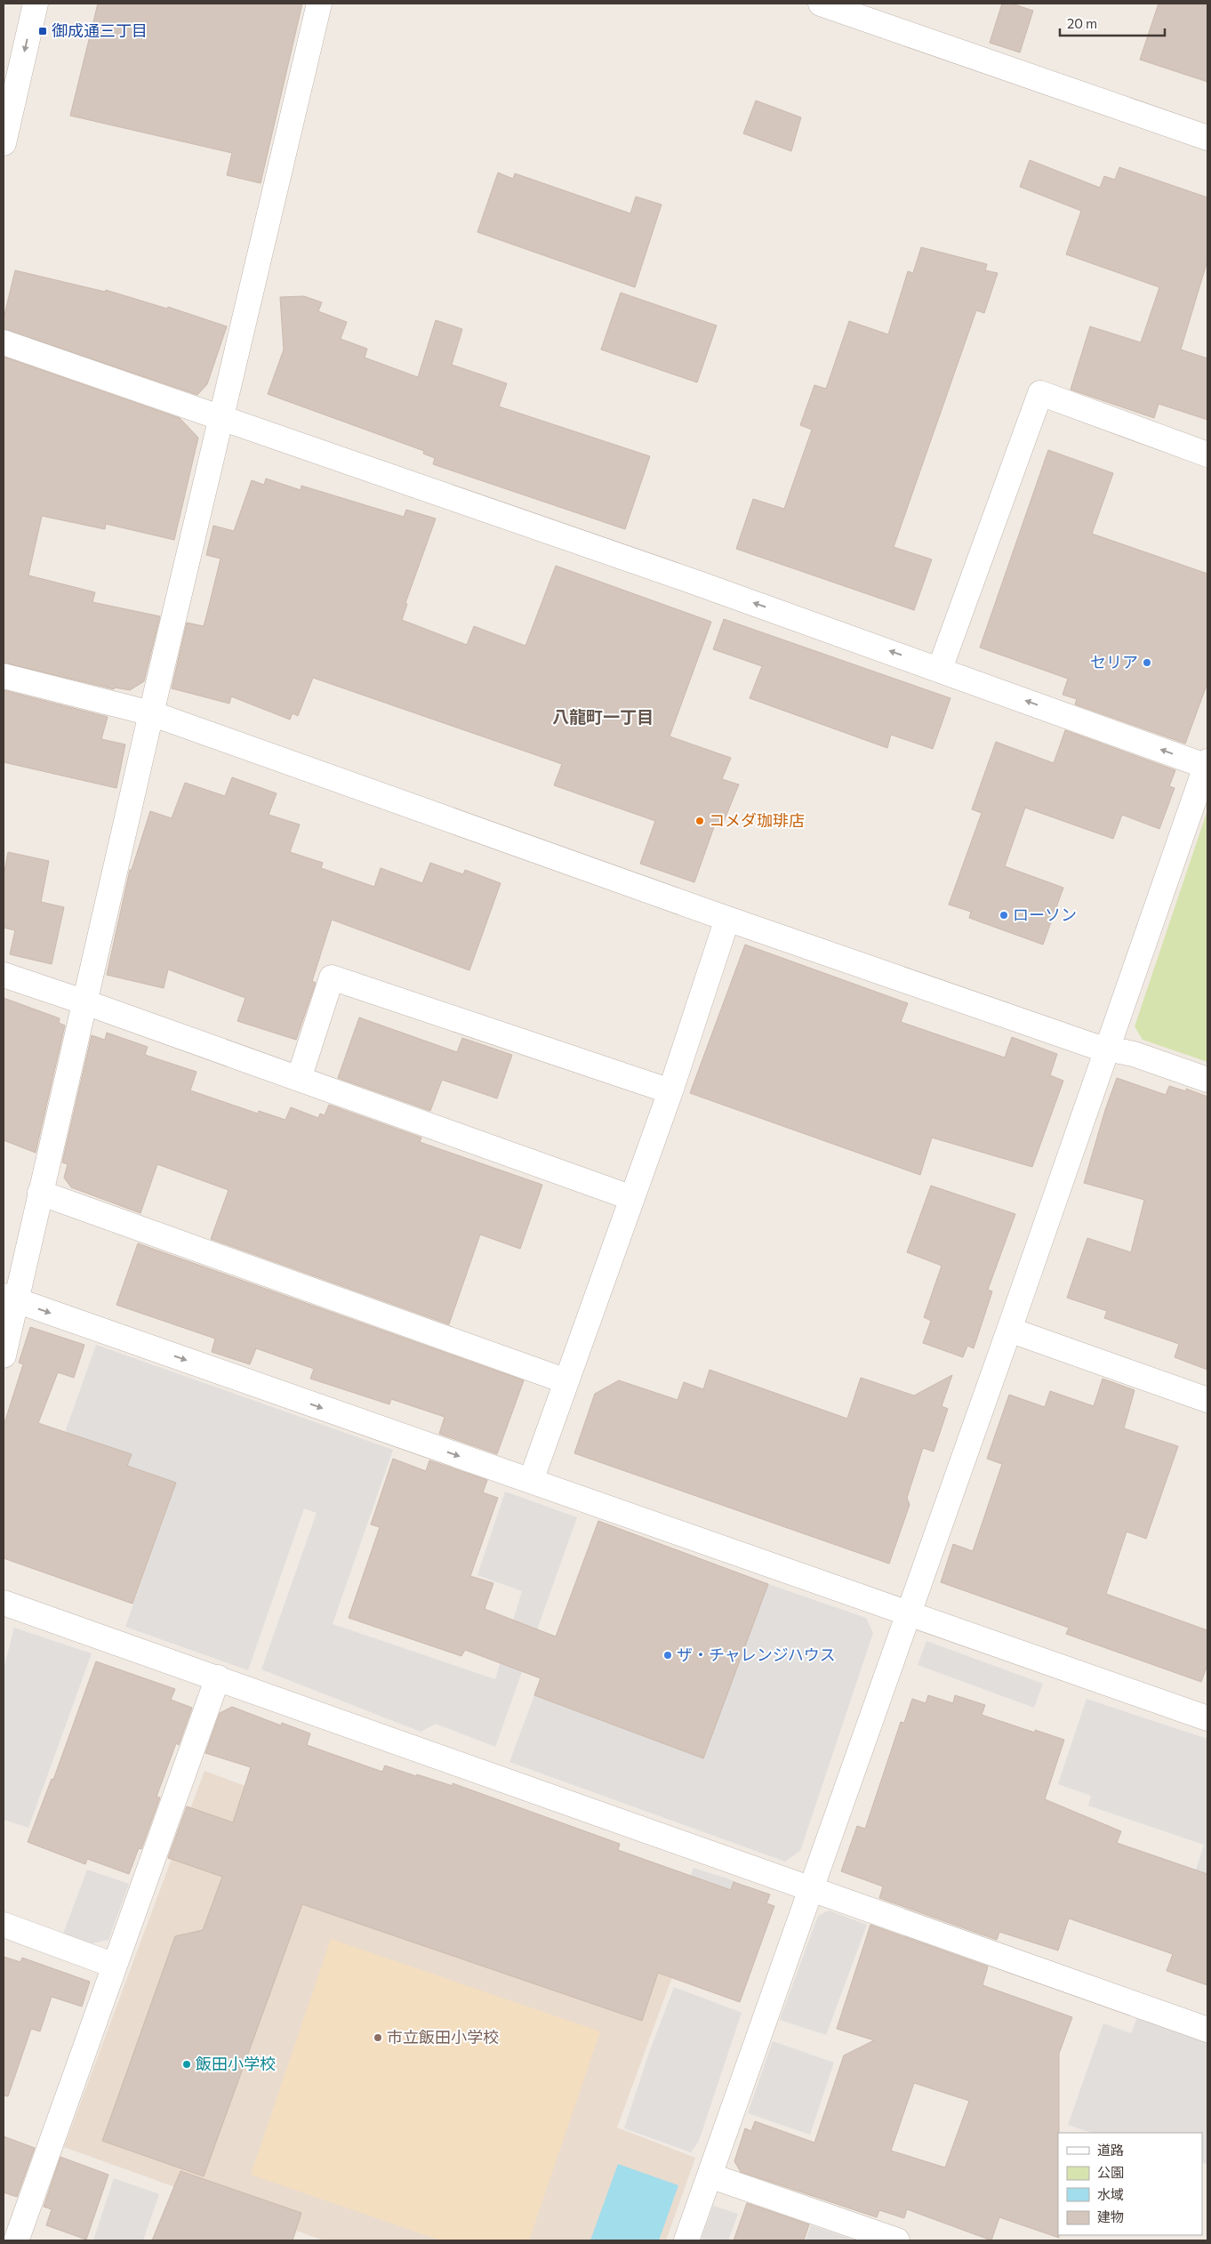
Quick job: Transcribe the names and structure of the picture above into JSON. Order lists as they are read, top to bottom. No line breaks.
{"districts":["八龍町一丁目"],"places":{"transit":["御成通三丁目"],"other":["セリア","コメダ珈琲店","ローソン","ザ・チャレンジハウス","市立飯田小学校","飯田小学校"]},"legend":["道路","公園","水域","建物"],"scale_bar":"20 m"}
